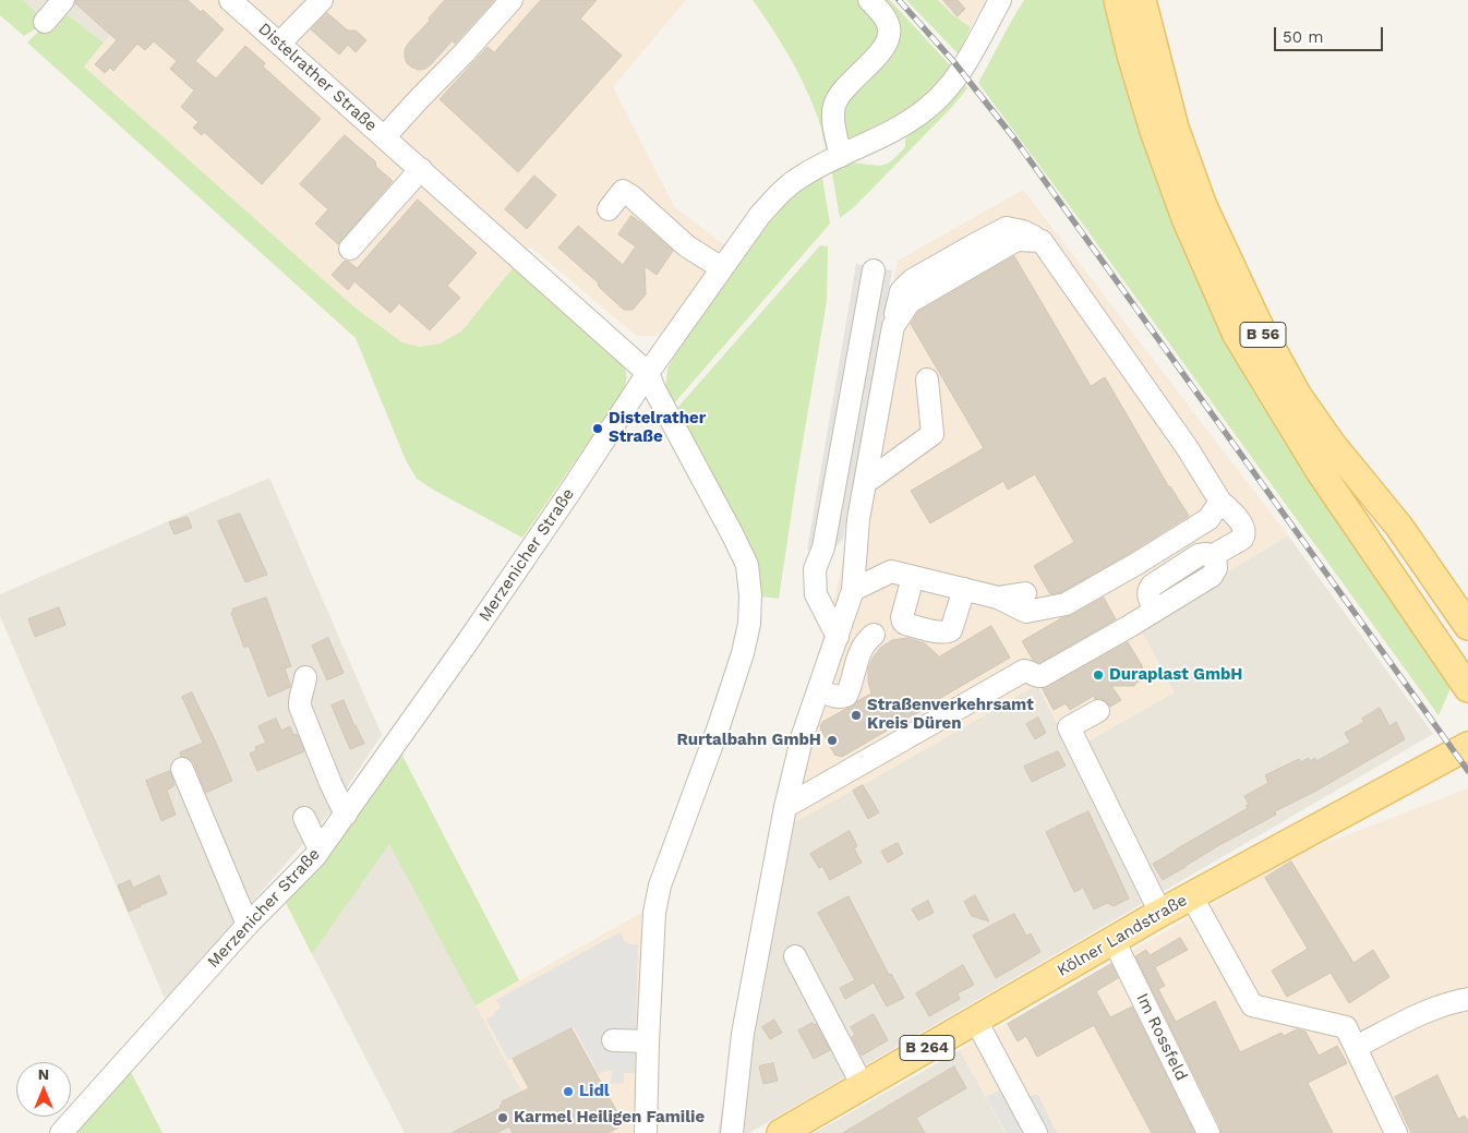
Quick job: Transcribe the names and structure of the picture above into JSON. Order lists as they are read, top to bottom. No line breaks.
{"streets":{"main road":["B 56","Kölner Landstraße","B 264"],"street":["Distelrather Straße","Merzenicher Straße","Im Rossfeld"]},"crossings":[["Distelrather Straße","Merzenicher Straße"],["Kölner Landstraße","Im Rossfeld"]],"places":["Distelrather Straße","Duraplast GmbH","Straßenverkehrsamt Kreis Düren","Rurtalbahn GmbH","Lidl","Karmel Heiligen Familie"],"scale_bar":"50 m","north":"top"}
